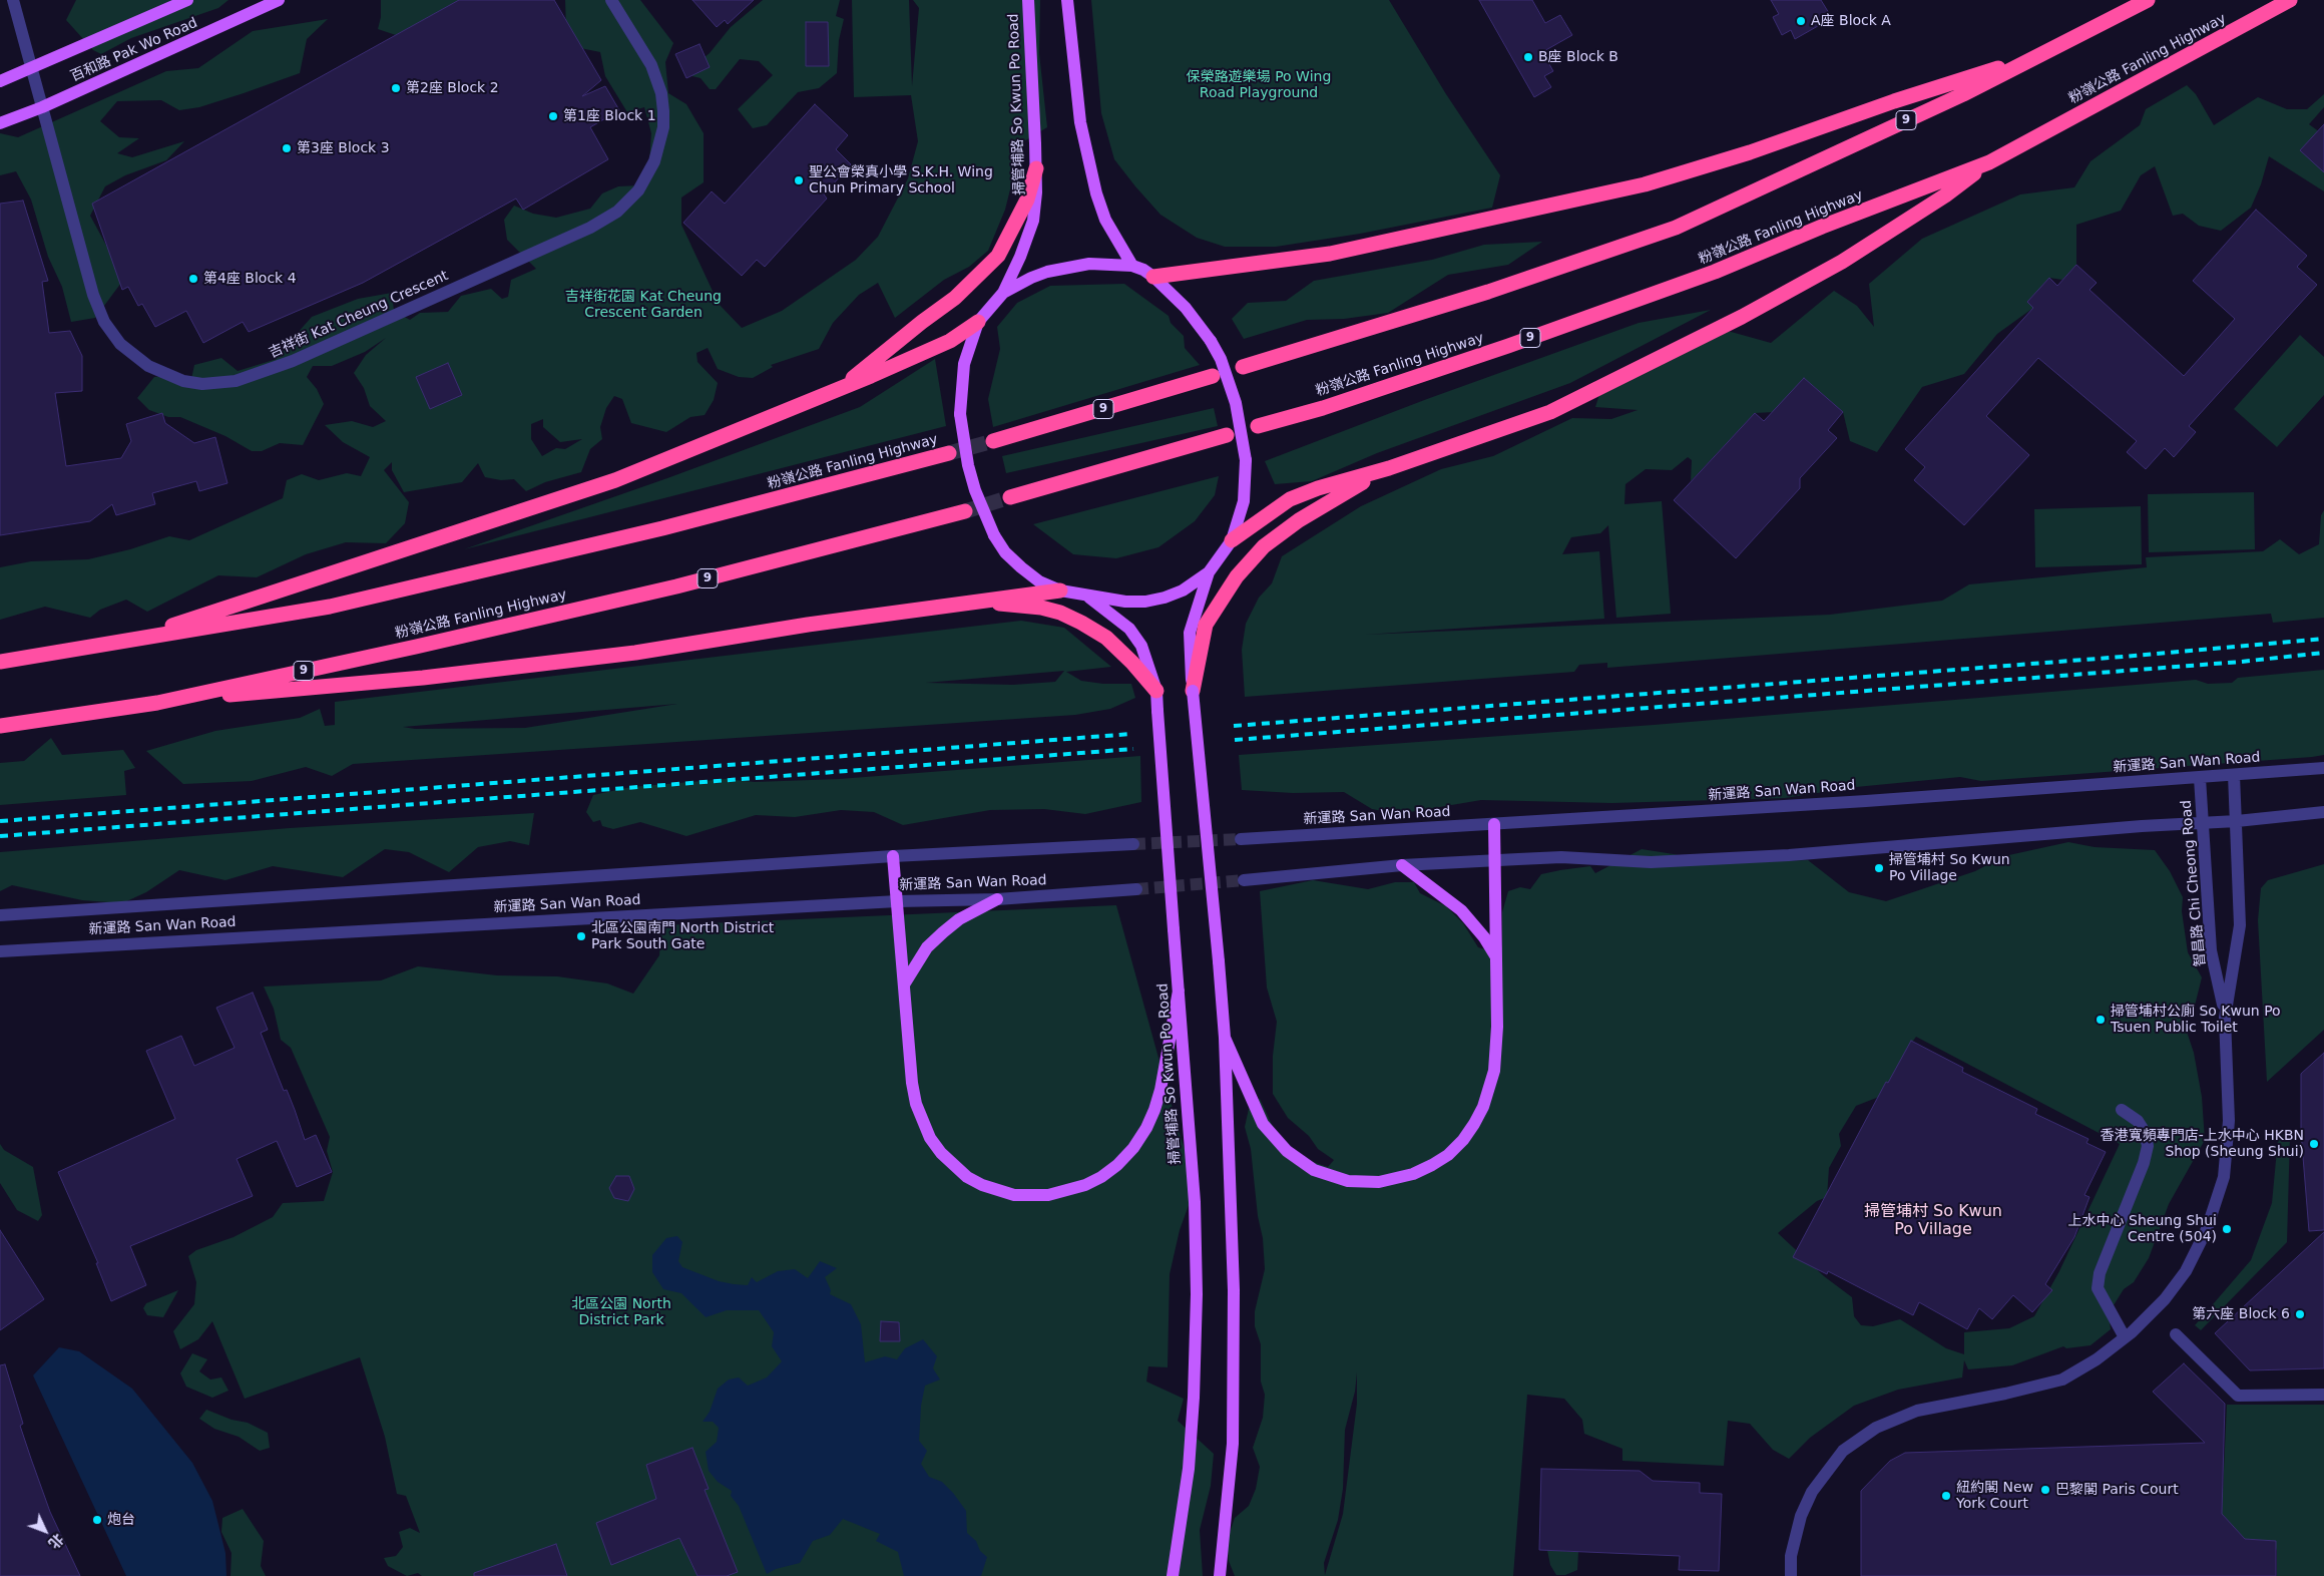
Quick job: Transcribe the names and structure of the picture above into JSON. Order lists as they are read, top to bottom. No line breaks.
{"streets":{"highway":["粉嶺公路 Fanling Highway","9"],"main road":["百和路 Pak Wo Road","掃管埔路 So Kwun Po Road"],"street":["吉祥街 Kat Cheung Crescent","新運路 San Wan Road","智昌路 Chi Cheong Road"]},"crossings":[["百和路 Pak Wo Road","吉祥街 Kat Cheung Crescent"],["新運路 San Wan Road","智昌路 Chi Cheong Road"]],"districts":["掃管埔村 So Kwun Po Village"],"parks":["保榮路遊樂場 Po Wing Road Playground","吉祥街花園 Kat Cheung Crescent Garden","北區公園 North District Park"],"places":["A座 Block A","B座 Block B","第2座 Block 2","第1座 Block 1","第3座 Block 3","聖公會榮真小學 S.K.H. Wing Chun Primary School","第4座 Block 4","掃管埔村 So Kwun Po Village","北區公園南門 North District Park South Gate","掃管埔村公廁 So Kwun Po Tsuen Public Toilet","香港寬頻專門店-上水中心 HKBN Shop (Sheung Shui)","上水中心 Sheung Shui Centre (504)","第六座 Block 6","巴黎閣 Paris Court","紐約閣 New York Court","炮台"],"north":"bottom right"}
